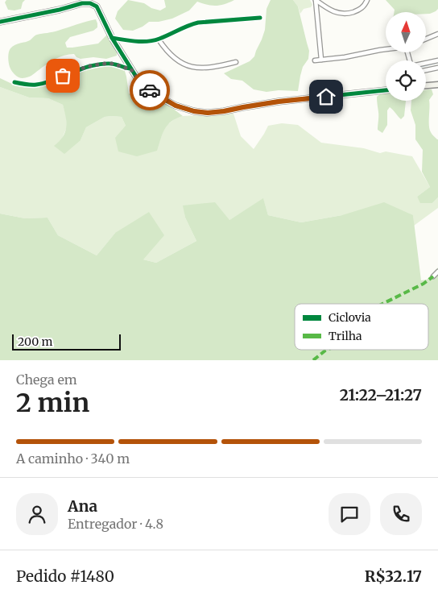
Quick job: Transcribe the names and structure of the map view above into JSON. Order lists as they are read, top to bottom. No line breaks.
{"legend":["Ciclovia","Trilha"],"scale_bar":"200 m","north":"top","page":{"scale":"200 m","heading":["2 min","Chega em","21:22–21:27"],"panel":["Ana","Entregador · 4.8","Pedido #1480","R$32.17"],"bar":"A caminho · 340 m"}}
